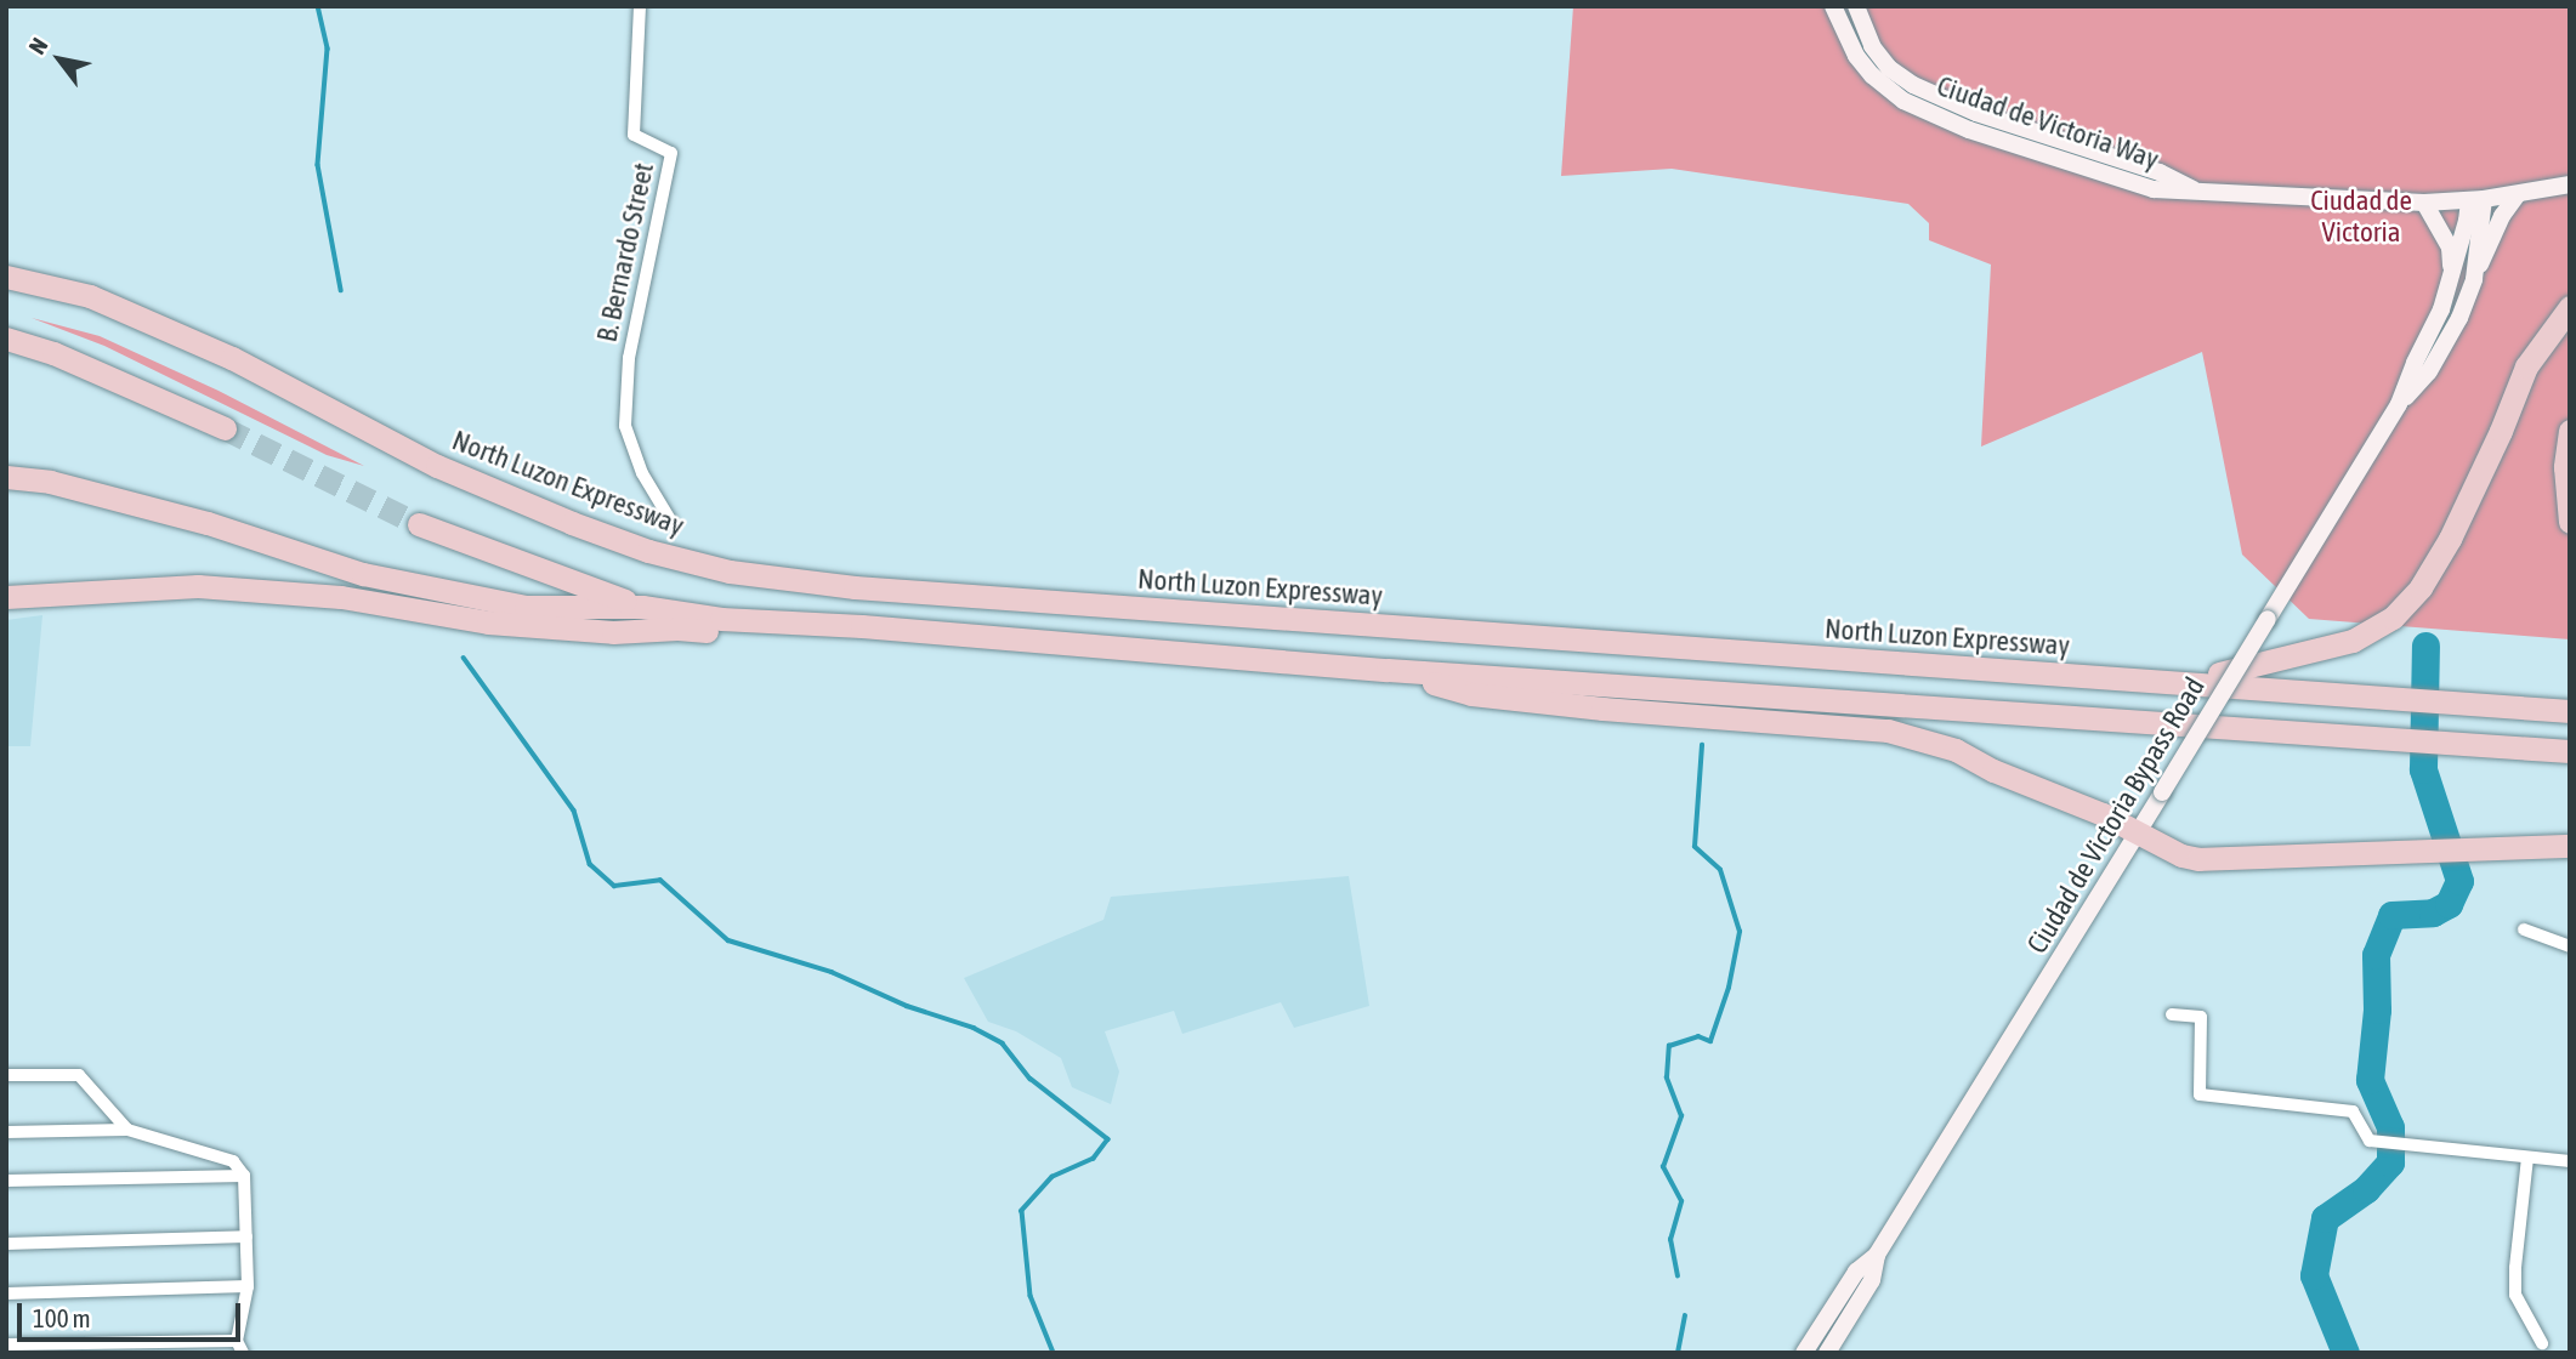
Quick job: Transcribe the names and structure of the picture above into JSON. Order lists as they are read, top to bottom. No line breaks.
{"streets":{"highway":["North Luzon Expressway"],"main road":["Ciudad de Victoria Way","Ciudad de Victoria Bypass Road"],"street":["B. Bernardo Street"]},"crossings":[["Ciudad de Victoria Way","Ciudad de Victoria Bypass Road"]],"parks":["Ciudad de Victoria"],"scale_bar":"100 m","north":"top left"}
